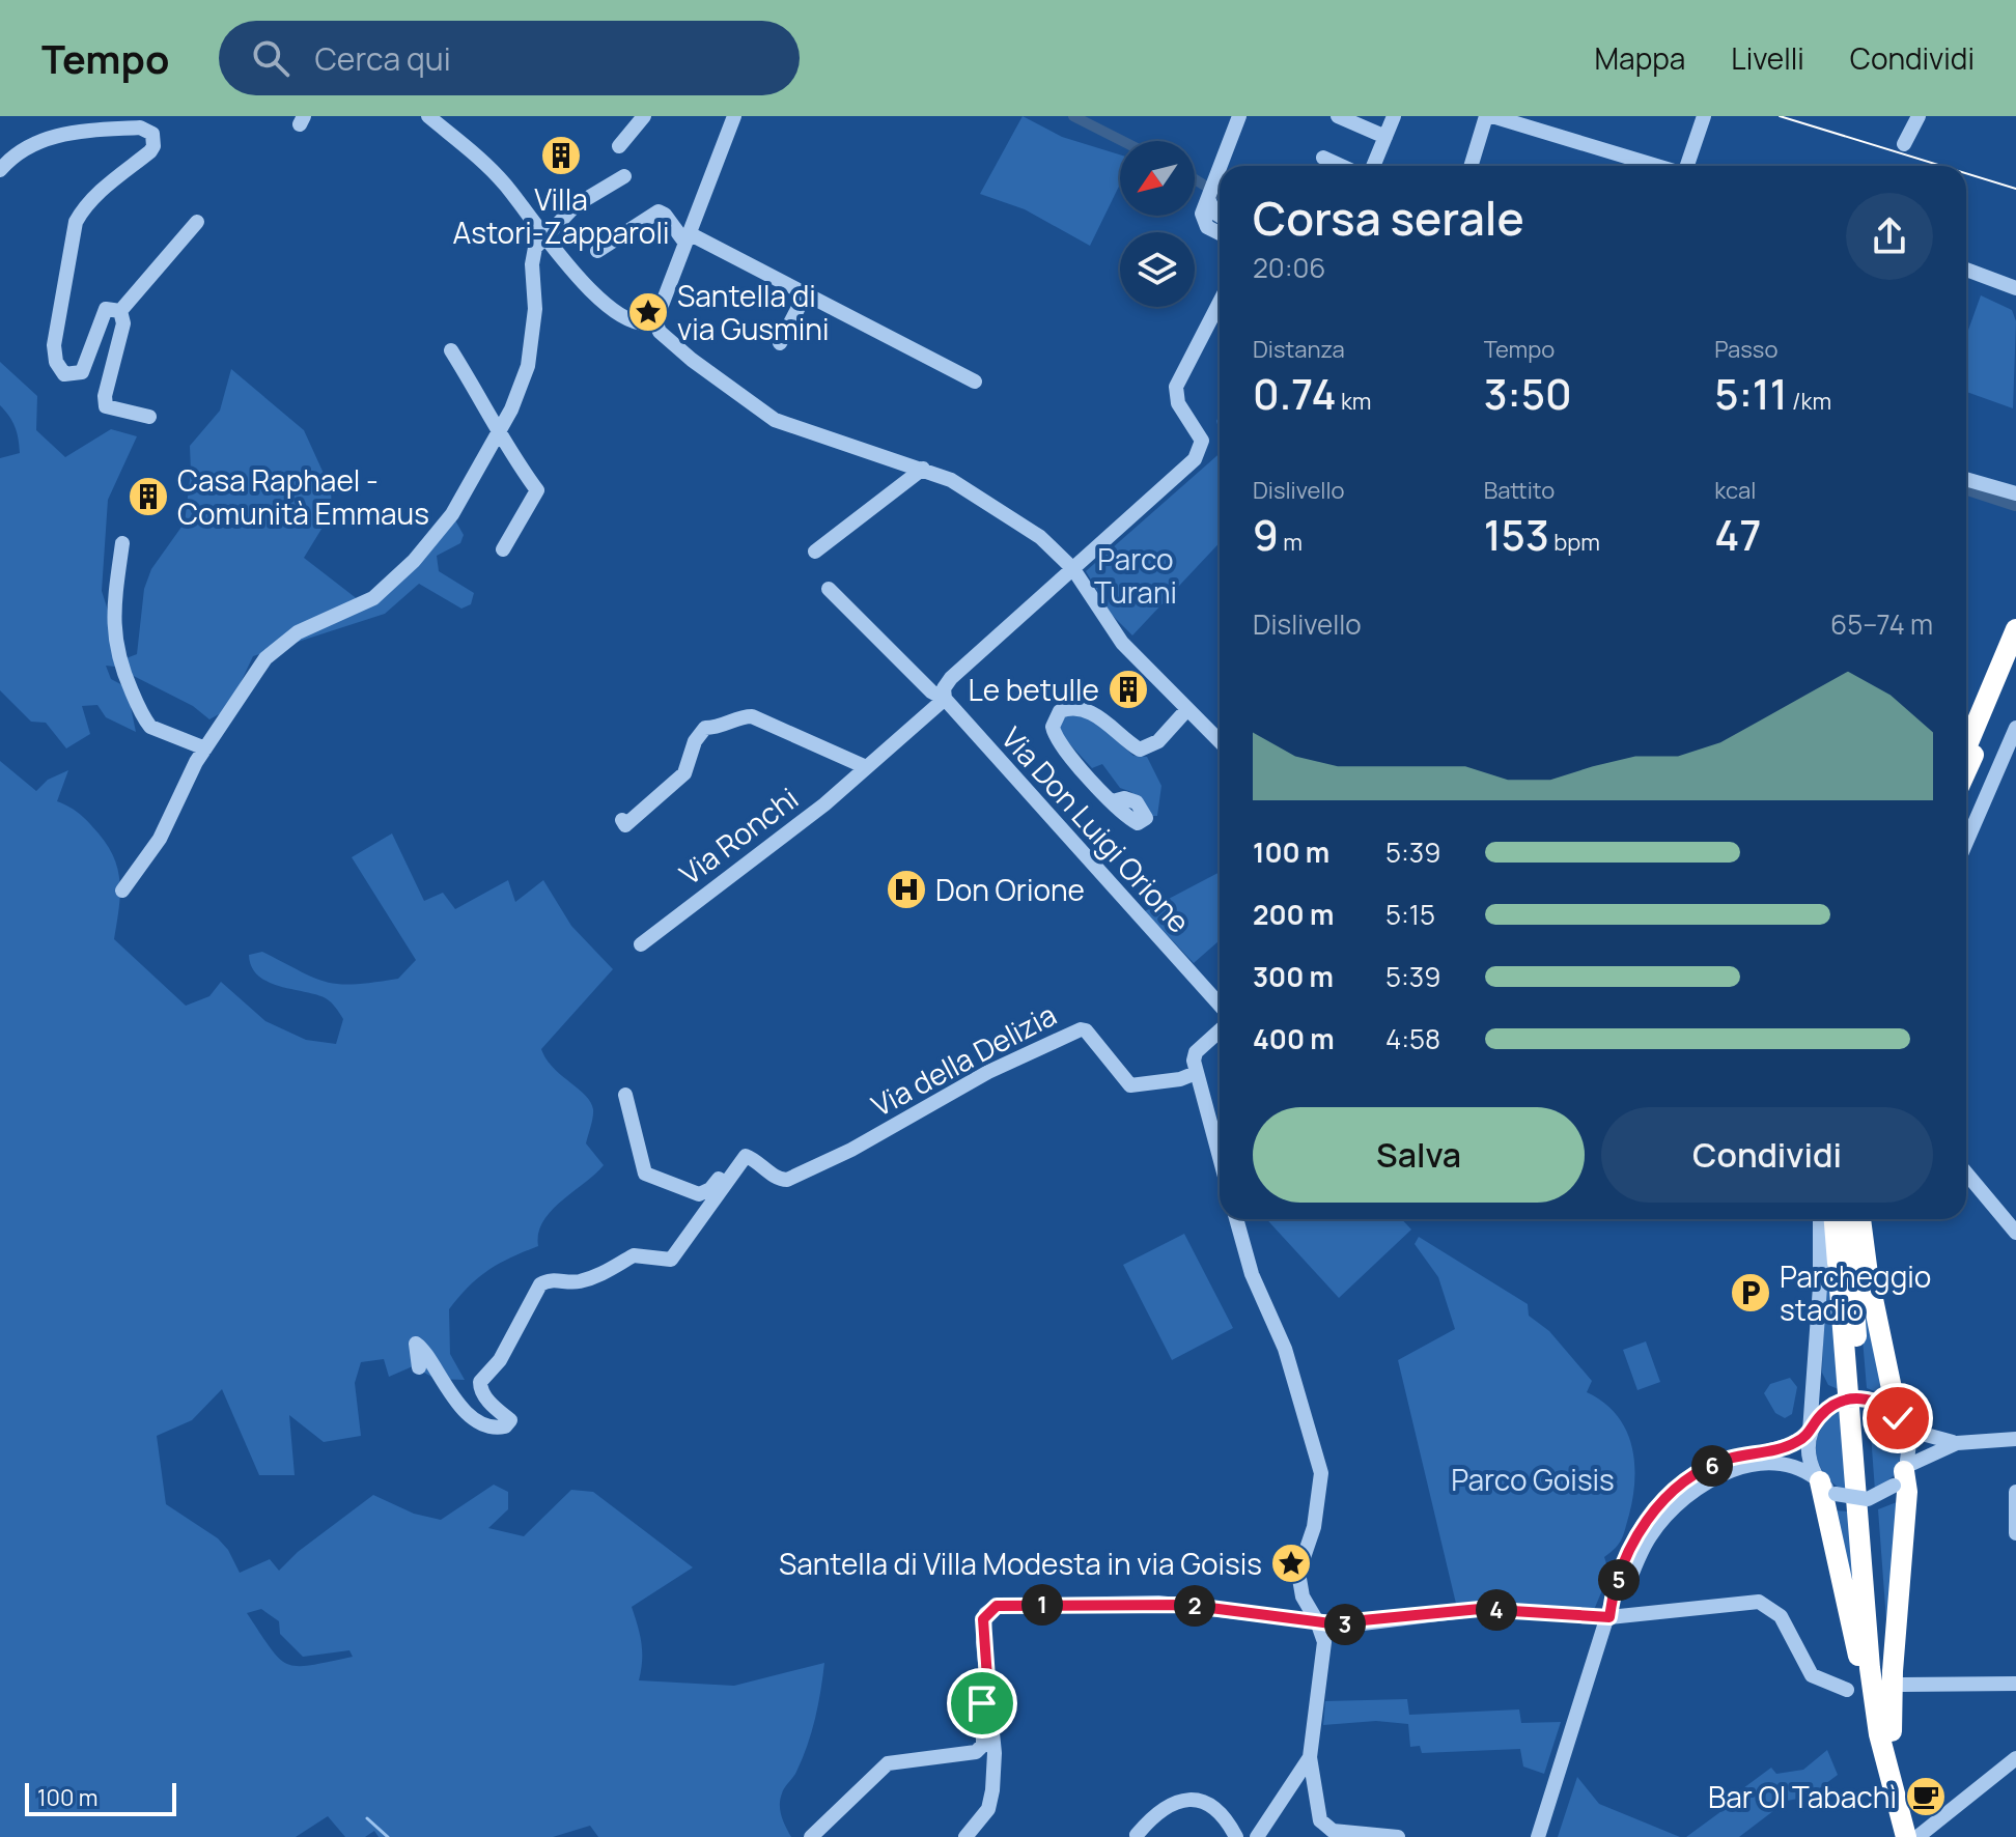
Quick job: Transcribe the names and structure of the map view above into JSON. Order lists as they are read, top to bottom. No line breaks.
{"streets":{"street":["Via Don Luigi Orione","Via Ronchi","Via della Delizia"]},"crossings":[["Via Don Luigi Orione","Via Ronchi"]],"parks":["Parco Turani","Parco Goisis"],"places":{"building":["Villa Astori-Zapparoli","Casa Raphael - Comunità Emmaus","Le betulle"],"place":["Santella di via Gusmini","Santella di Villa Modesta in via Goisis"],"hospital":["Don Orione"],"parking":["Parcheggio stadio"],"cafe":["Bar Ol Tabachì"]},"scale_bar":"100 m","north":"bottom left","page":{"header":"Tempo","search":"Cerca qui","nav":["Mappa","Livelli","Condividi"],"heading":["Corsa serale","20:06"],"stats":[["Distanza","0.74 km"],["Tempo","3:50"],["Passo","5:11 /km"],["Dislivello","9 m"],["Battito","153 bpm"],["kcal","47"]],"chart":["Dislivello","65–74 m"],"list":[{"name":"100 m","note":"5:39"},{"name":"200 m","note":"5:15"},{"name":"300 m","note":"5:39"},{"name":"400 m","note":"4:58"}],"buttons":["Salva","Condividi"],"pins":["6","5","1","2","4","3"],"scale":"100 m"}}
